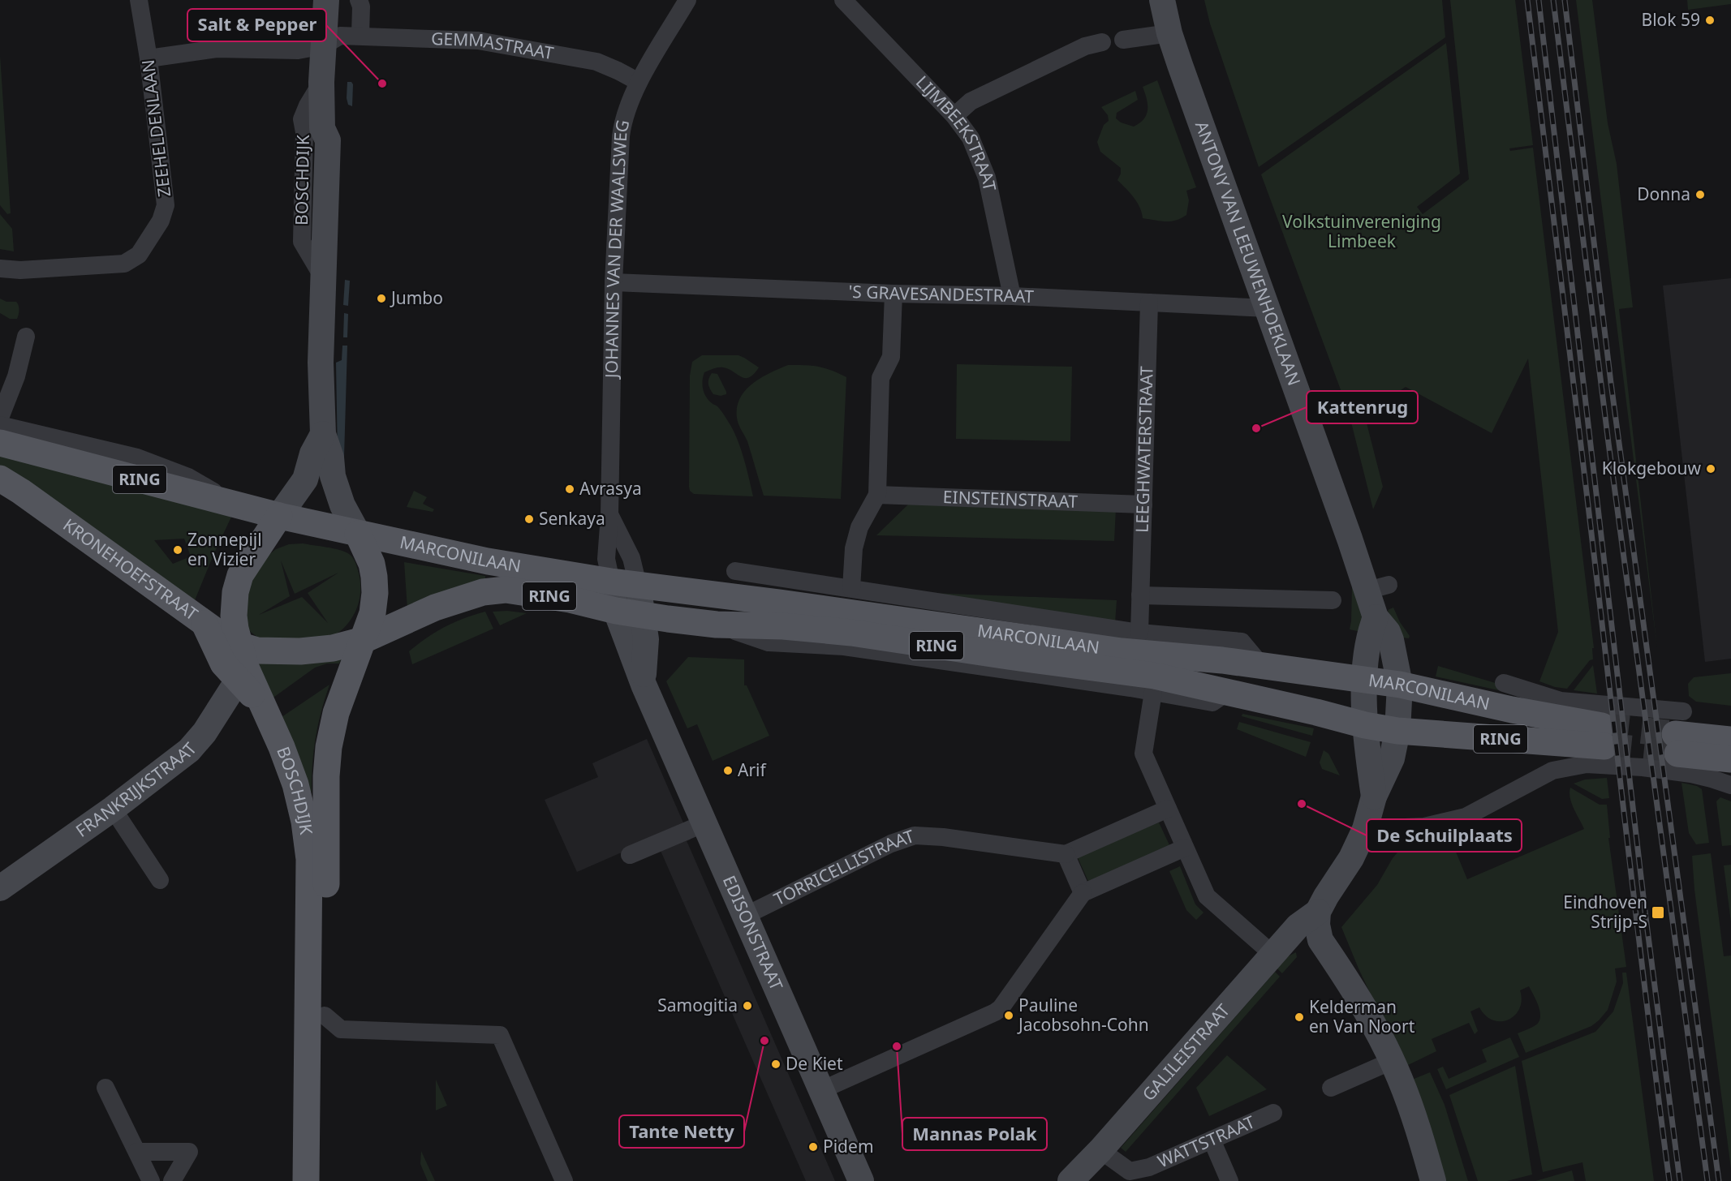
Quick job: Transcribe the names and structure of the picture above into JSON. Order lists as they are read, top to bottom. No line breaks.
{"streets":{"main road":["BOSCHDIJK","RING","MARCONILAAN","KRONEHOEFSTRAAT"],"street":["GEMMASTRAAT","ZEEHELDENLAAN","LIJMBEEKSTRAAT","JOHANNES VAN DER WAALSWEG","ANTONY VAN LEEUWENHOEKLAAN","'S GRAVESANDESTRAAT","LEEGHWATERSTRAAT","EINSTEINSTRAAT","FRANKRIJKSTRAAT","TORRICELLISTRAAT","EDISONSTRAAT","GALILEISTRAAT","WATTSTRAAT"]},"crossings":[["GEMMASTRAAT","ZEEHELDENLAAN"],["GEMMASTRAAT","BOSCHDIJK"],["GEMMASTRAAT","JOHANNES VAN DER WAALSWEG"],["LIJMBEEKSTRAAT","'S GRAVESANDESTRAAT"],["BOSCHDIJK","RING"],["BOSCHDIJK","MARCONILAAN"],["BOSCHDIJK","KRONEHOEFSTRAAT"],["BOSCHDIJK","FRANKRIJKSTRAAT"],["JOHANNES VAN DER WAALSWEG","'S GRAVESANDESTRAAT"],["JOHANNES VAN DER WAALSWEG","MARCONILAAN"],["JOHANNES VAN DER WAALSWEG","EDISONSTRAAT"],["ANTONY VAN LEEUWENHOEKLAAN","'S GRAVESANDESTRAAT"],["ANTONY VAN LEEUWENHOEKLAAN","MARCONILAAN"],["ANTONY VAN LEEUWENHOEKLAAN","GALILEISTRAAT"],["'S GRAVESANDESTRAAT","LEEGHWATERSTRAAT"],["LEEGHWATERSTRAAT","EINSTEINSTRAAT"],["RING","MARCONILAAN"],["RING","KRONEHOEFSTRAAT"],["RING","FRANKRIJKSTRAAT"],["MARCONILAAN","EDISONSTRAAT"],["MARCONILAAN","GALILEISTRAAT"],["KRONEHOEFSTRAAT","FRANKRIJKSTRAAT"],["TORRICELLISTRAAT","EDISONSTRAAT"],["GALILEISTRAAT","WATTSTRAAT"]],"parks":["Volkstuinvereniging Limbeek"],"places":{"other":["Blok 59","Salt & Pepper","Donna","Jumbo","Kattenrug","Klokgebouw","Avrasya","Senkaya","Zonnepijl en Vizier","Arif","De Schuilplaats","Samogitia","Pauline Jacobsohn-Cohn","Kelderman en Van Noort","Tante Netty","Mannas Polak","De Kiet","Pidem"],"transit":["Eindhoven Strijp-S"]}}
